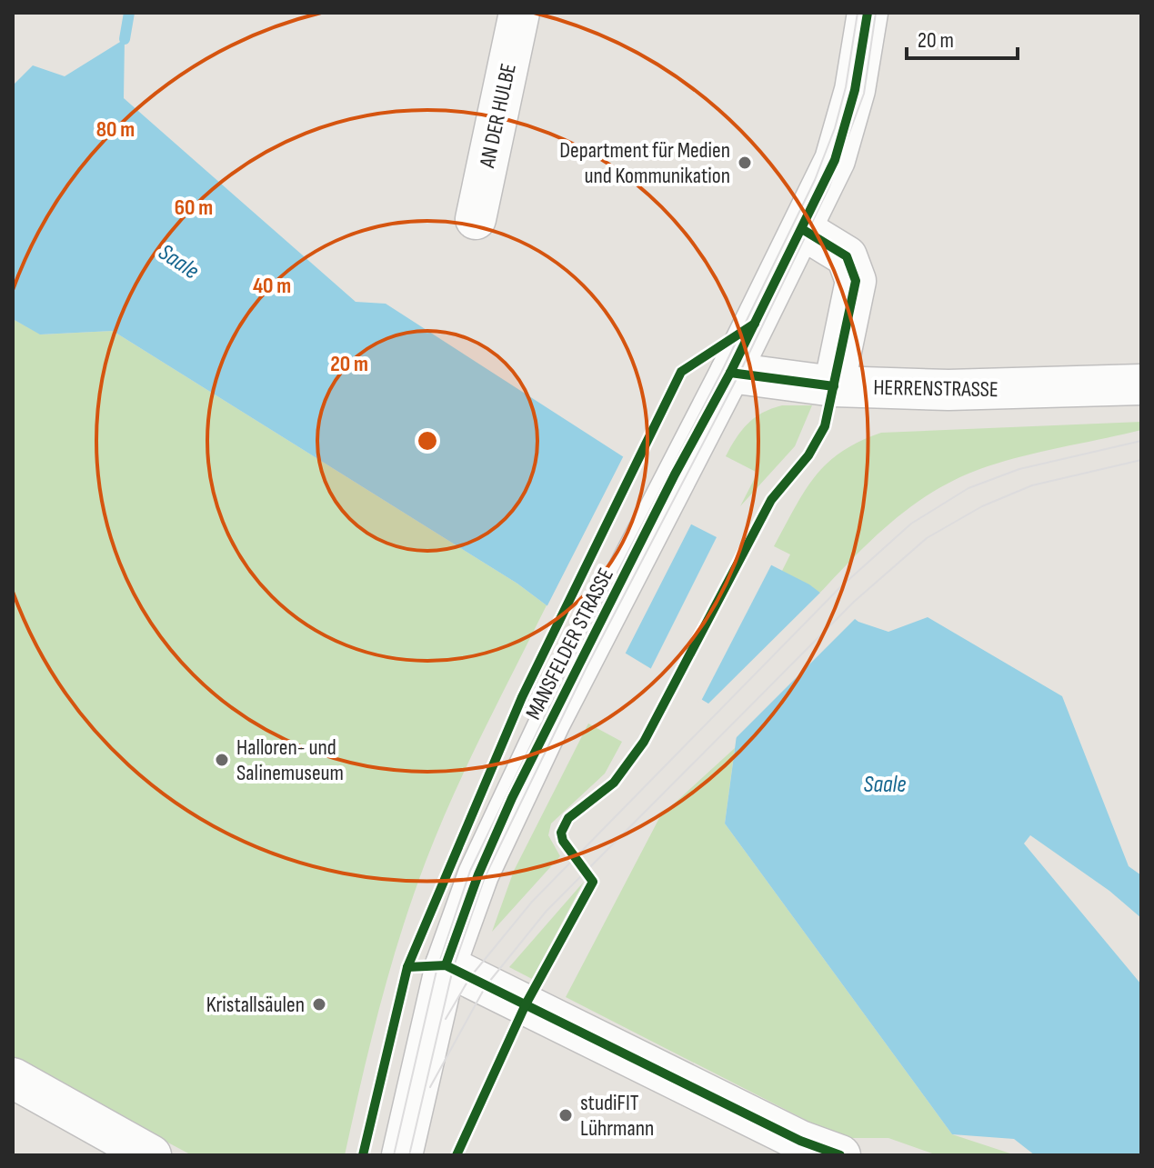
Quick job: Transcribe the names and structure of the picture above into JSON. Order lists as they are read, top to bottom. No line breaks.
{"streets":{"street":["AN DER HULBE","HERRENSTRASSE","MANSFELDER STRASSE"]},"crossings":[["HERRENSTRASSE","MANSFELDER STRASSE"]],"water":["Saale"],"places":["Department für Medien und Kommunikation","Halloren- und Salinemuseum","Kristallsäulen","studiFIT Lührmann"],"scale_bar":"20 m","rings":["80 m","60 m","40 m","20 m"]}
